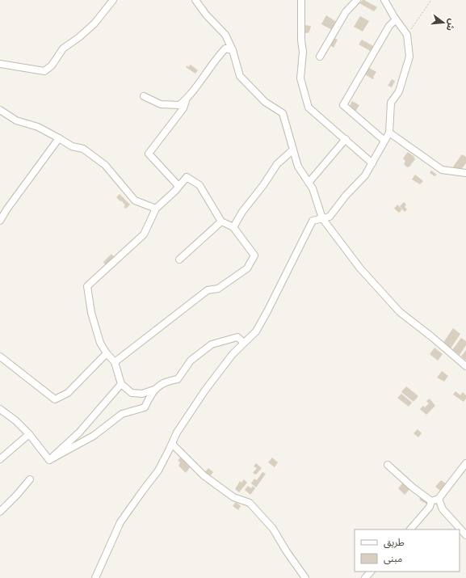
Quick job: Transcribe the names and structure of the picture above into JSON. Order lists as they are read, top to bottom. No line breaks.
{"legend":["طريق","مبنى"],"north":"right"}
